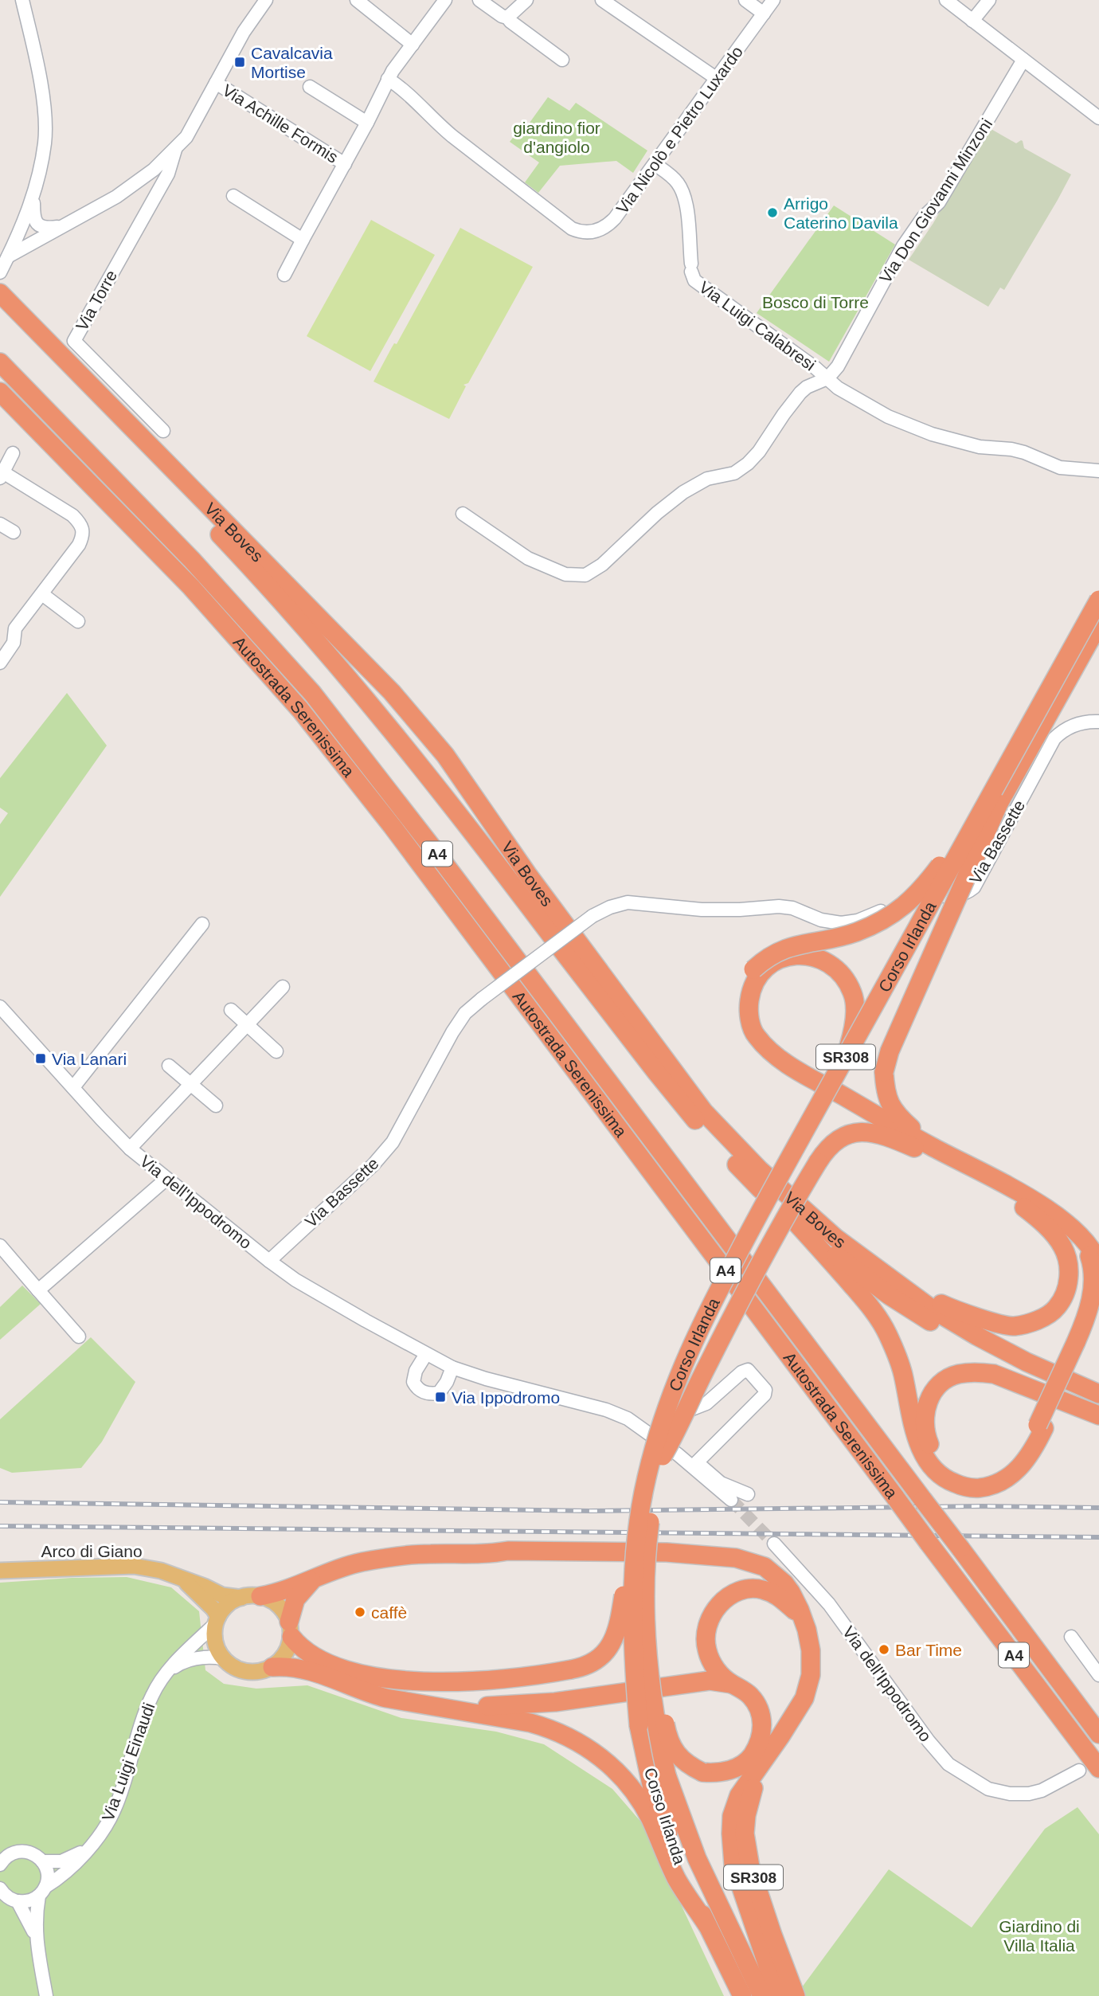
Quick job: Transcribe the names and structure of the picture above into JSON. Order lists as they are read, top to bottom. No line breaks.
{"streets":{"highway":["Via Boves","Autostrada Serenissima","A4","Corso Irlanda","SR308"],"main road":["Arco di Giano"],"street":["Via Achille Formis","Via Nicolò e Pietro Luxardo","Via Don Giovanni Minzoni","Via Torre","Via Luigi Calabresi","Via Bassette","Via dell'Ippodromo","Via Luigi Einaudi"]},"crossings":[["Via Nicolò e Pietro Luxardo","Via Luigi Calabresi"],["Via Don Giovanni Minzoni","Via Luigi Calabresi"],["Via Bassette","Via dell'Ippodromo"],["Corso Irlanda","Via dell'Ippodromo"],["Arco di Giano","Via Luigi Einaudi"]],"parks":["giardino fior d'angiolo","Bosco di Torre","Giardino di Villa Italia"],"places":{"transit":["Cavalcavia Mortise","Via Lanari","Via Ippodromo"],"other":["Arrigo Caterino Davila","caffè","Bar Time"]}}
